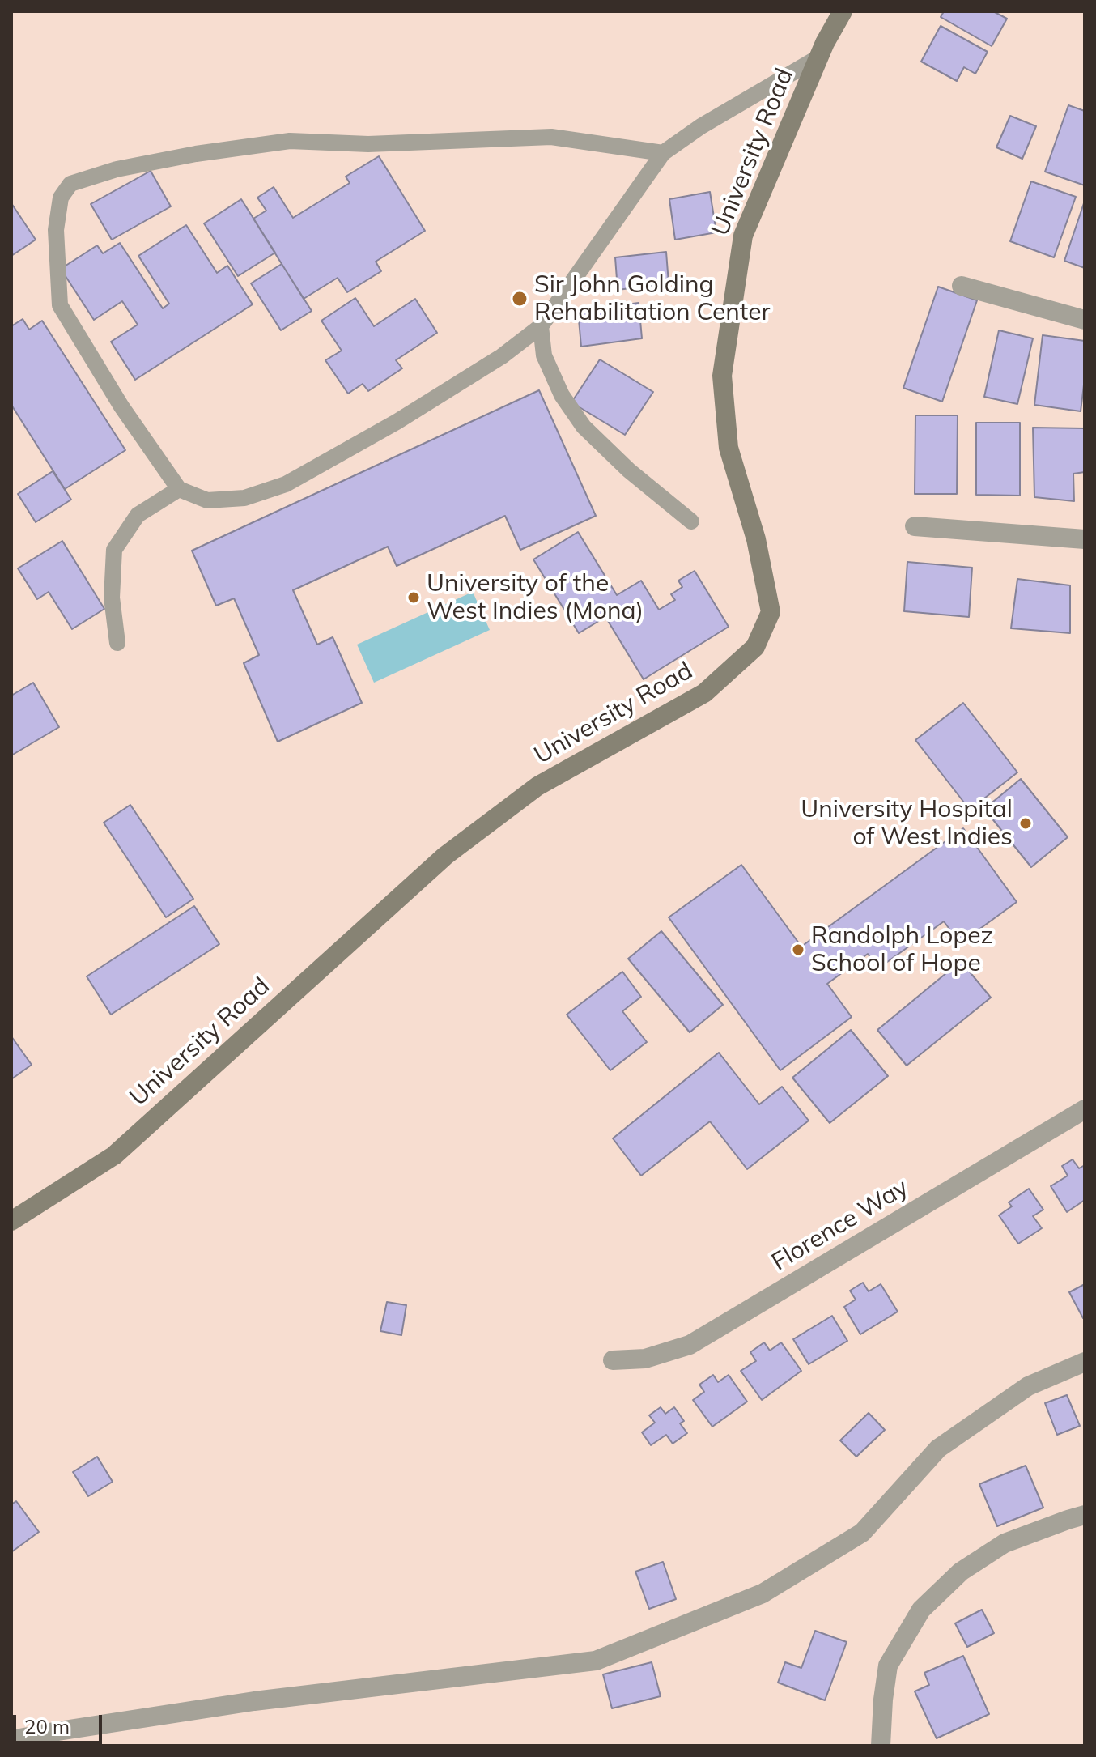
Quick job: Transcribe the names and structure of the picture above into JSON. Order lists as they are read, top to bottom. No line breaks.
{"streets":{"street":["University Road","Florence Way"]},"places":["Sir John Golding Rehabilitation Center","University of the West Indies (Mona)","University Hospital of West Indies","Randolph Lopez School of Hope"],"scale_bar":"20 m"}
